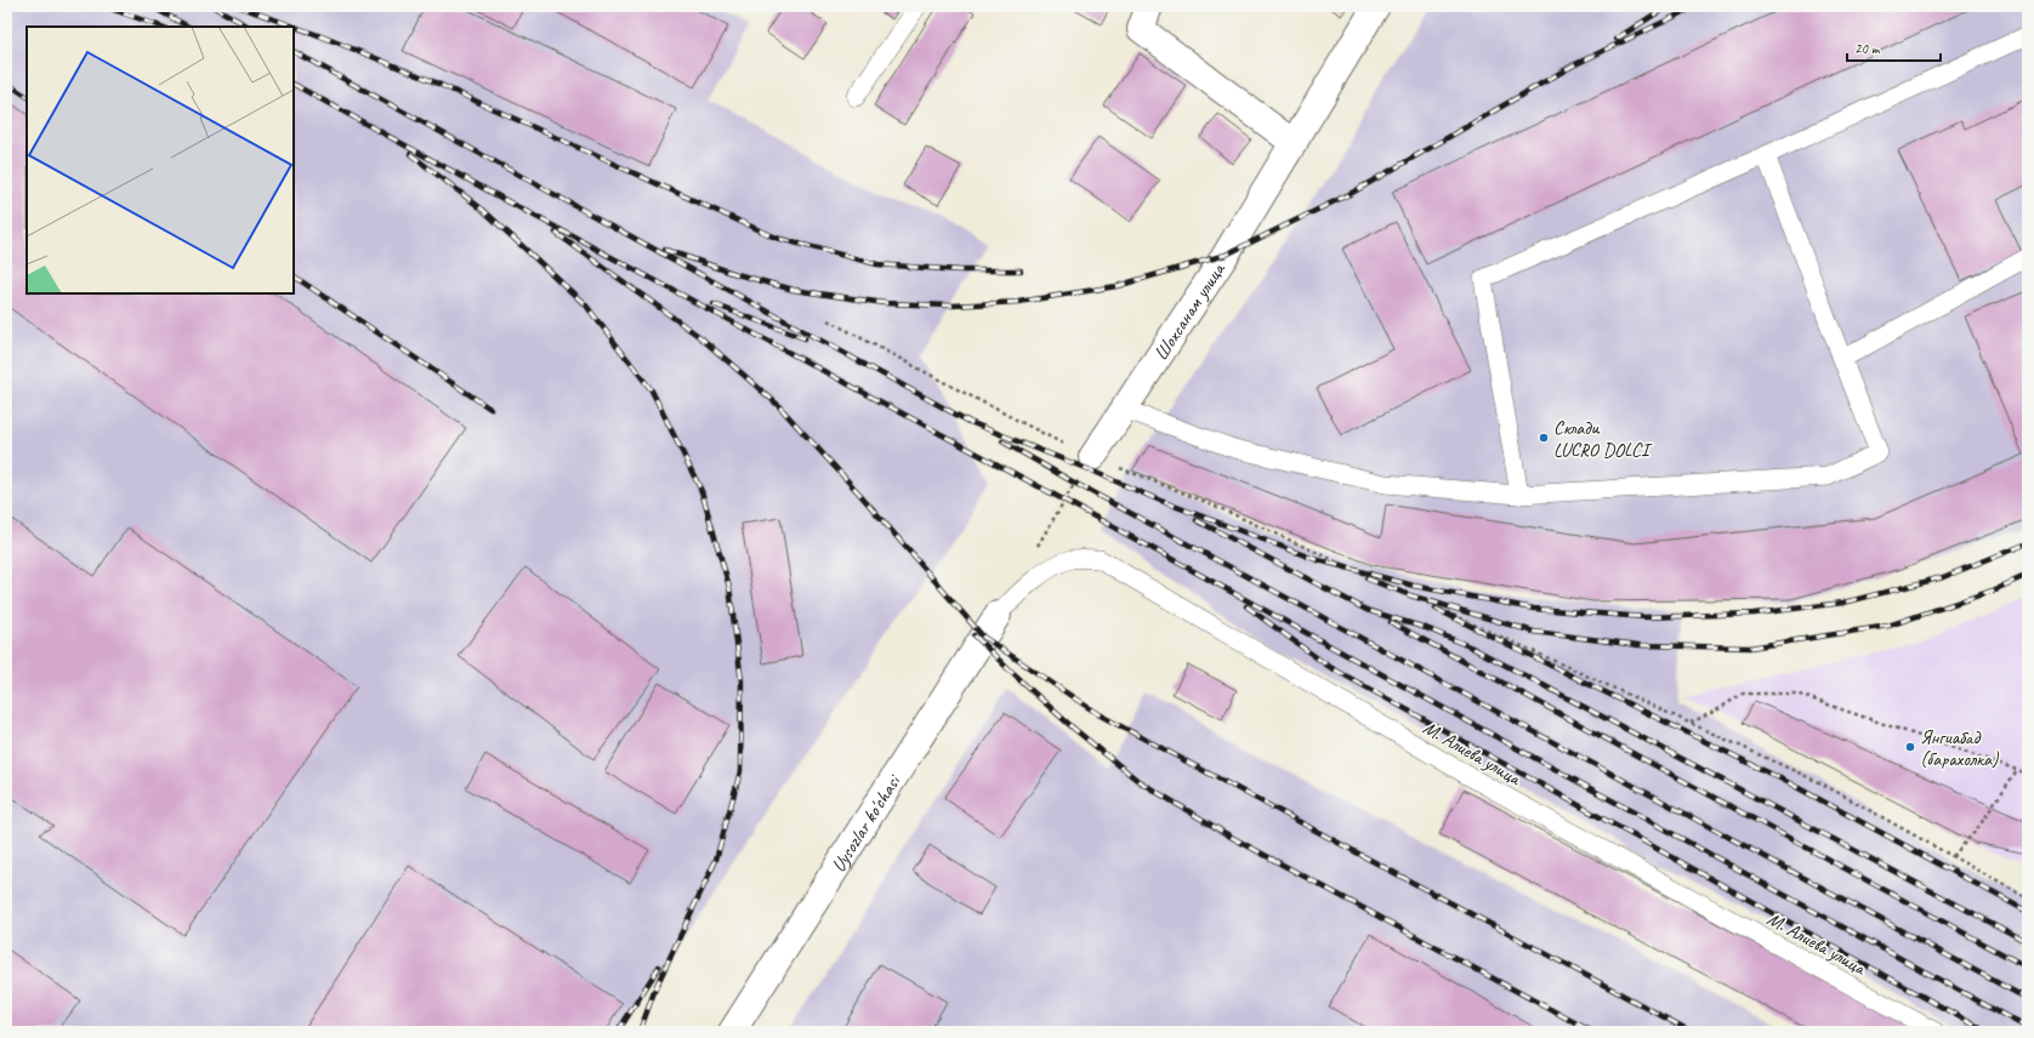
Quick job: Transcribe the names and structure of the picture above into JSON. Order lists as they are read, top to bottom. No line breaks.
{"streets":{"street":["Шохсанам улица","Uysozlar ko'chasi"],"lane":["М. Алиева улица"]},"crossings":[["М. Алиева улица","Uysozlar ko'chasi"]],"places":["Склади LUCRO DOLCI","Янгиабад (барахолка)"],"scale_bar":"20 m"}
